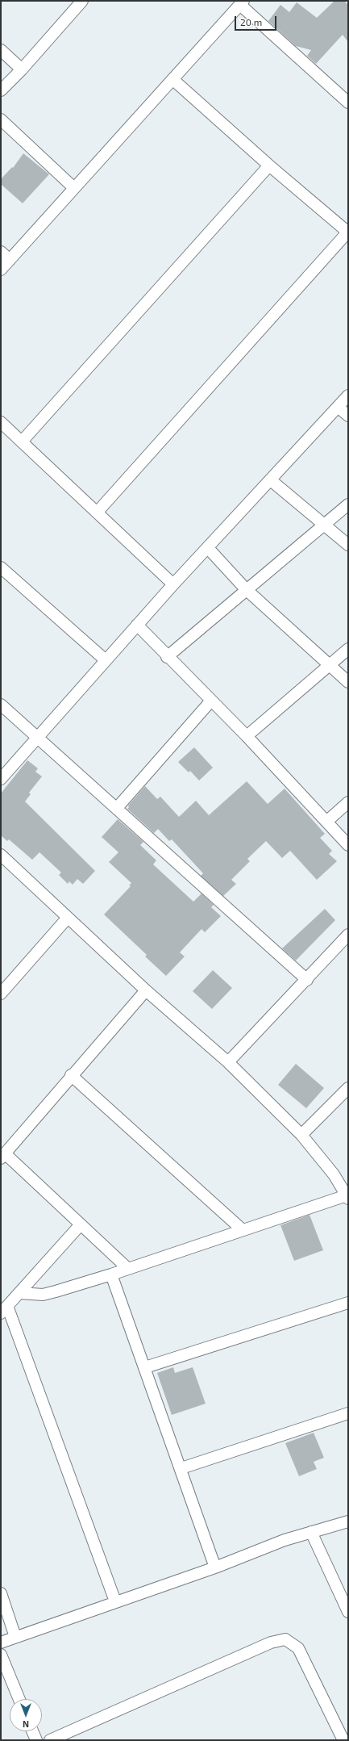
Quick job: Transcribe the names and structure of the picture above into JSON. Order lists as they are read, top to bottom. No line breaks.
{"scale_bar":"20 m","north":"bottom"}
